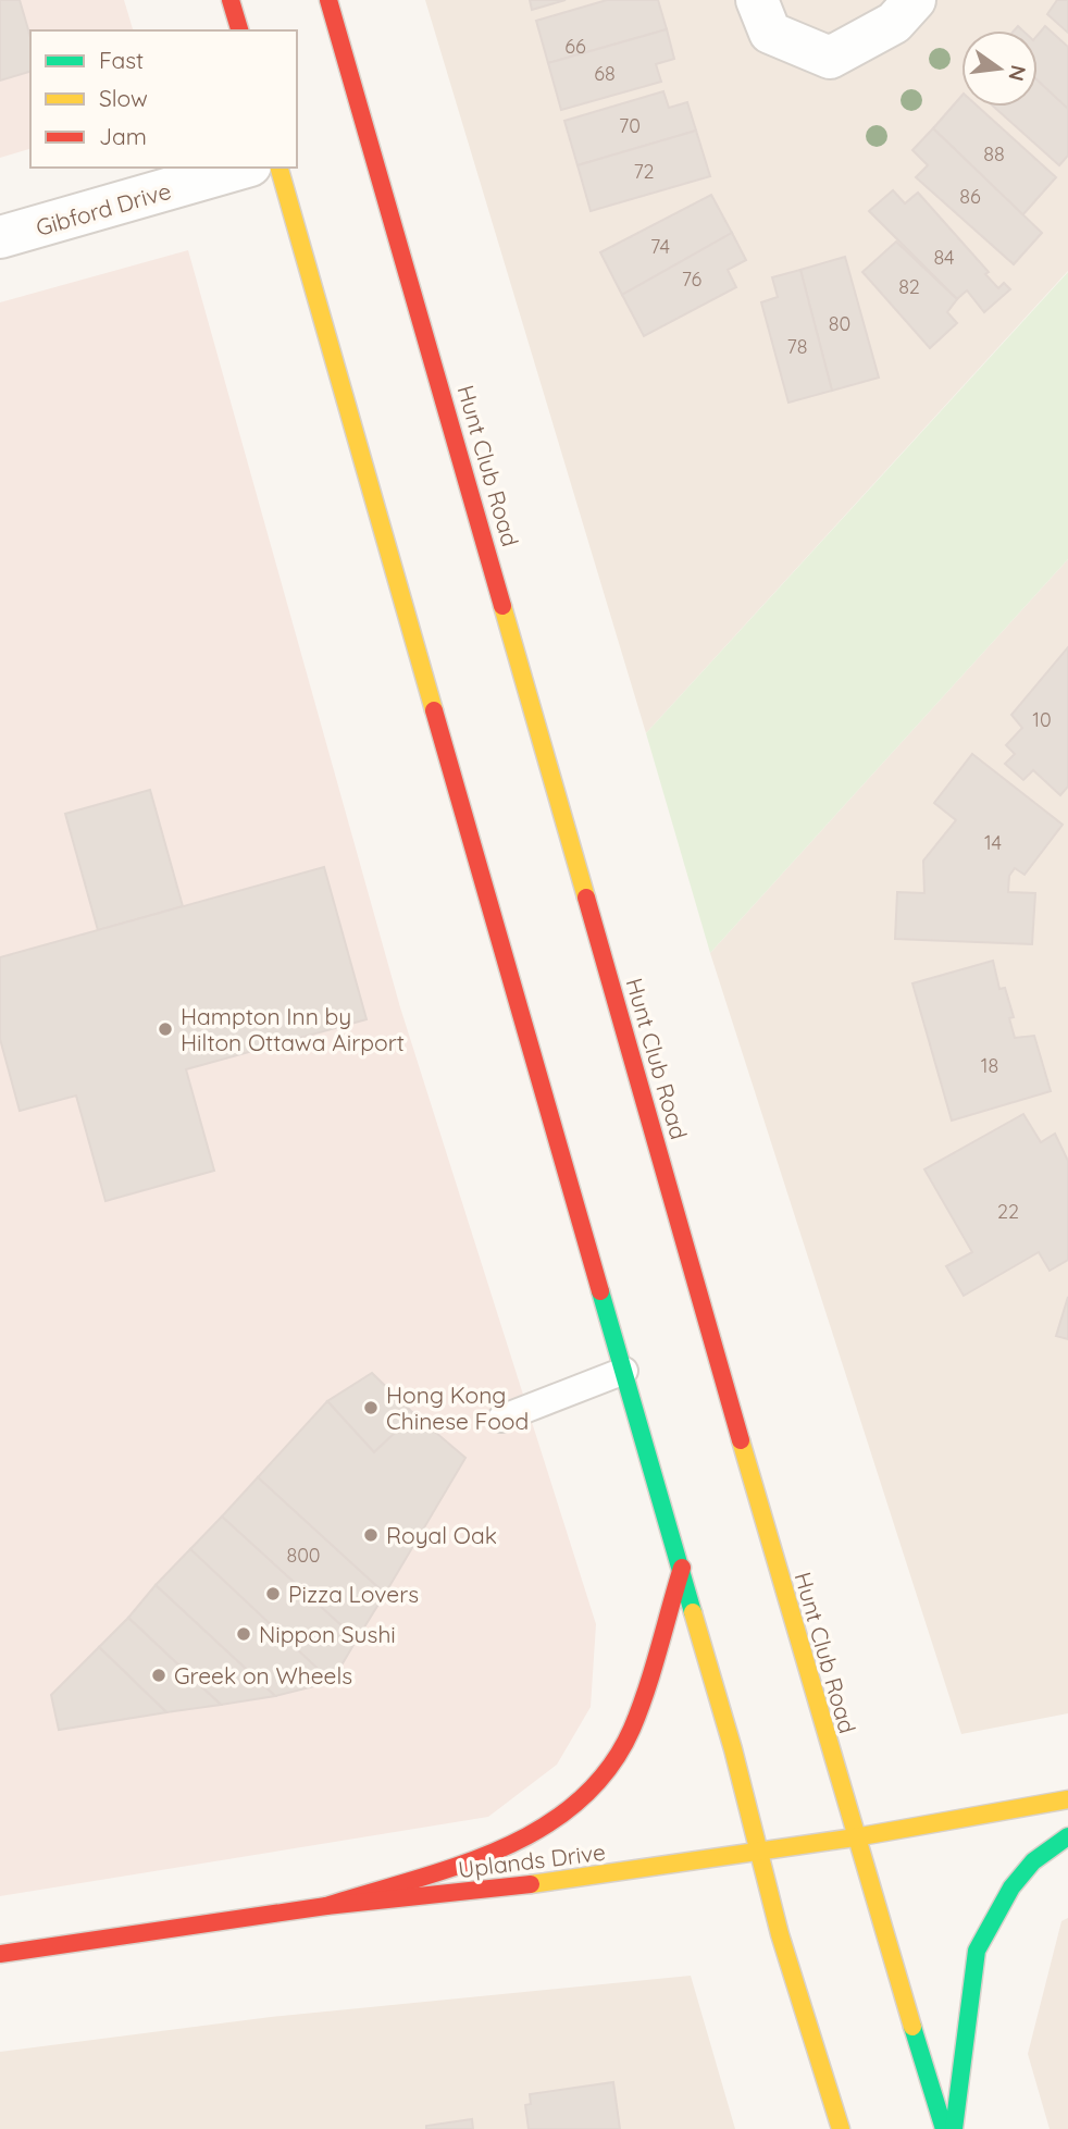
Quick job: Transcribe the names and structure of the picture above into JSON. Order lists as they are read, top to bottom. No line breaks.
{"streets":{"main road":["Hunt Club Road","Uplands Drive"],"street":["Gibford Drive"]},"crossings":[["Hunt Club Road","Uplands Drive"]],"places":["Hampton Inn by Hilton Ottawa Airport","Hong Kong Chinese Food","Royal Oak","Pizza Lovers","Nippon Sushi","Greek on Wheels"],"house_numbers":["66","68","70","88","72","86","74","84","76","82","80","78","10","14","18","22","800"],"legend":["Fast","Slow","Jam"],"north":"right"}
